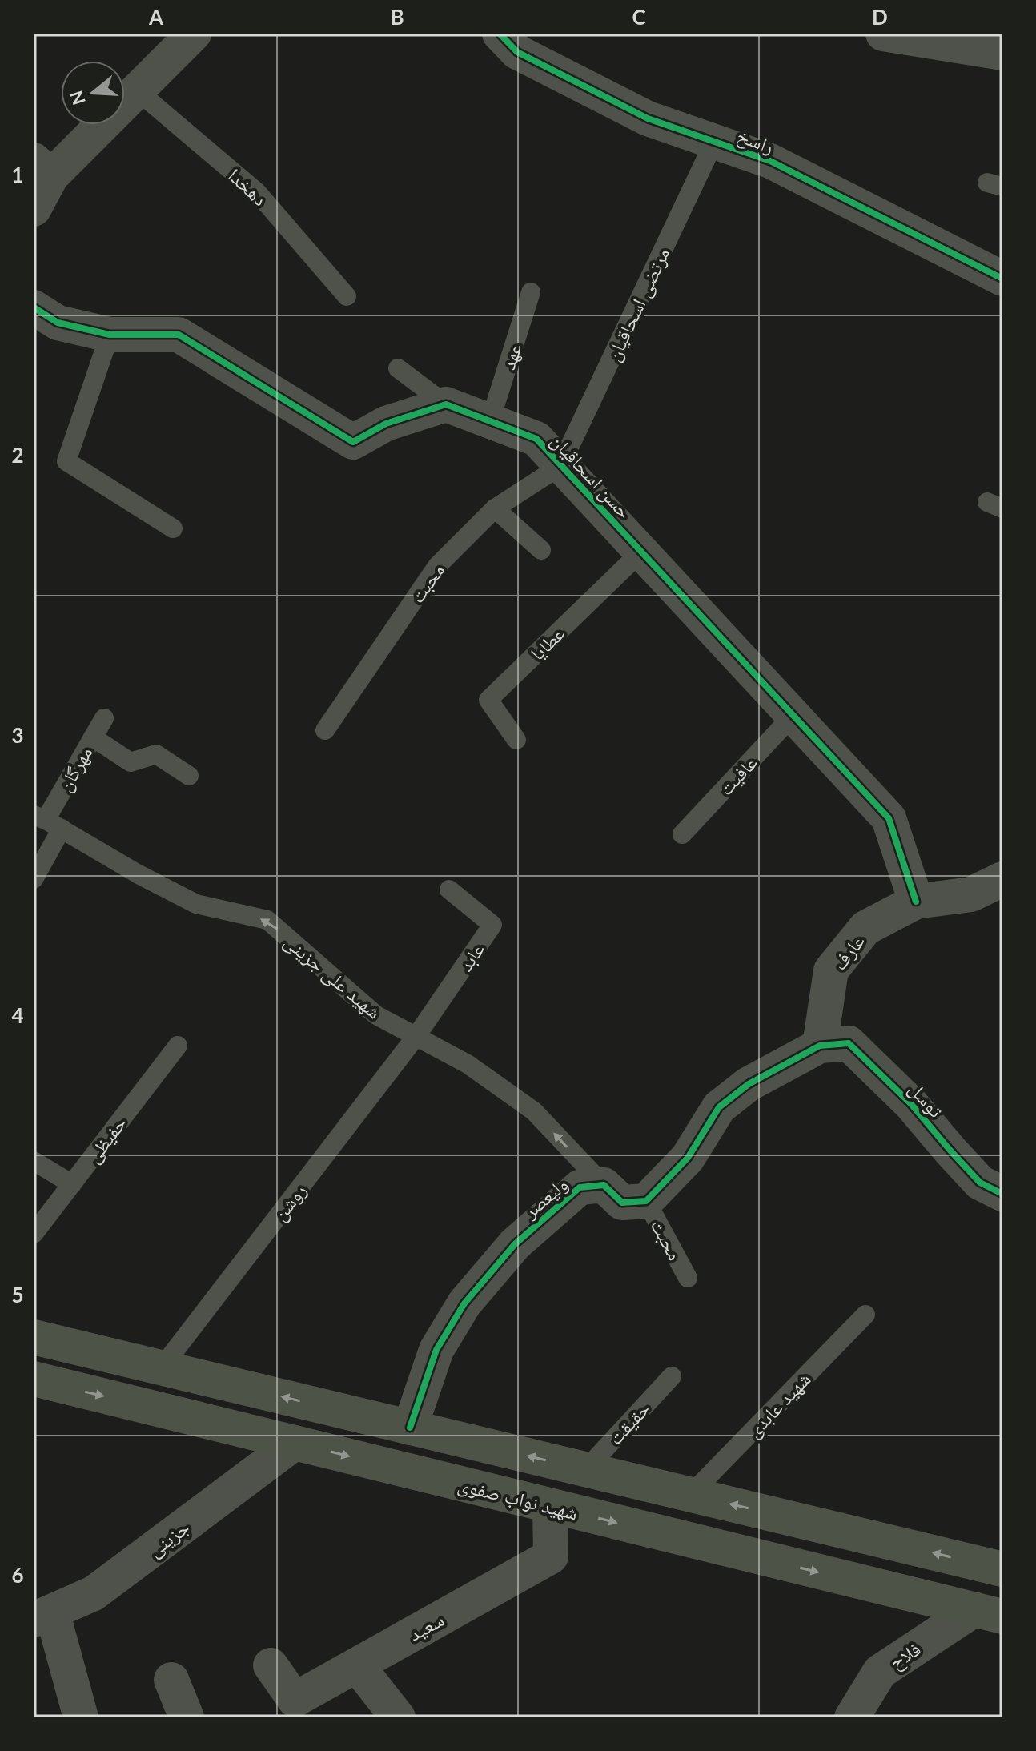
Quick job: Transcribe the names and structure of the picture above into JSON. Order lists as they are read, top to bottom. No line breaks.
{"streets":{"main road":["شهید نواب صفوی"],"street":["راسخ","حسن اسحاقیان","عارف","توسل","ولیعصر","جزینی","سعید","فلاح"],"lane":["دهخدا","مرتضی اسحاقیان","عهد","محبت","عطایا","مهرگان","عافیت","عابد","شهید علی جزینی","حفیظی","روشن","شهید عابدی","حقیقت"]},"crossings":[["راسخ","مرتضی اسحاقیان"],["مرتضی اسحاقیان","حسن اسحاقیان"],["مرتضی اسحاقیان","محبت"],["عهد","حسن اسحاقیان"],["حسن اسحاقیان","محبت"],["حسن اسحاقیان","عطایا"],["حسن اسحاقیان","عافیت"],["حسن اسحاقیان","عارف"],["مهرگان","شهید علی جزینی"],["عارف","توسل"],["عابد","شهید علی جزینی"],["عابد","روشن"],["شهید علی جزینی","ولیعصر"],["شهید علی جزینی","روشن"],["شهید نواب صفوی","جزینی"],["شهید نواب صفوی","سعید"],["شهید نواب صفوی","فلاح"]],"one_way":["شهید علی جزینی"],"north":"left","grid":{"columns":["A","B","C","D"],"rows":["1","2","3","4","5","6"]}}
